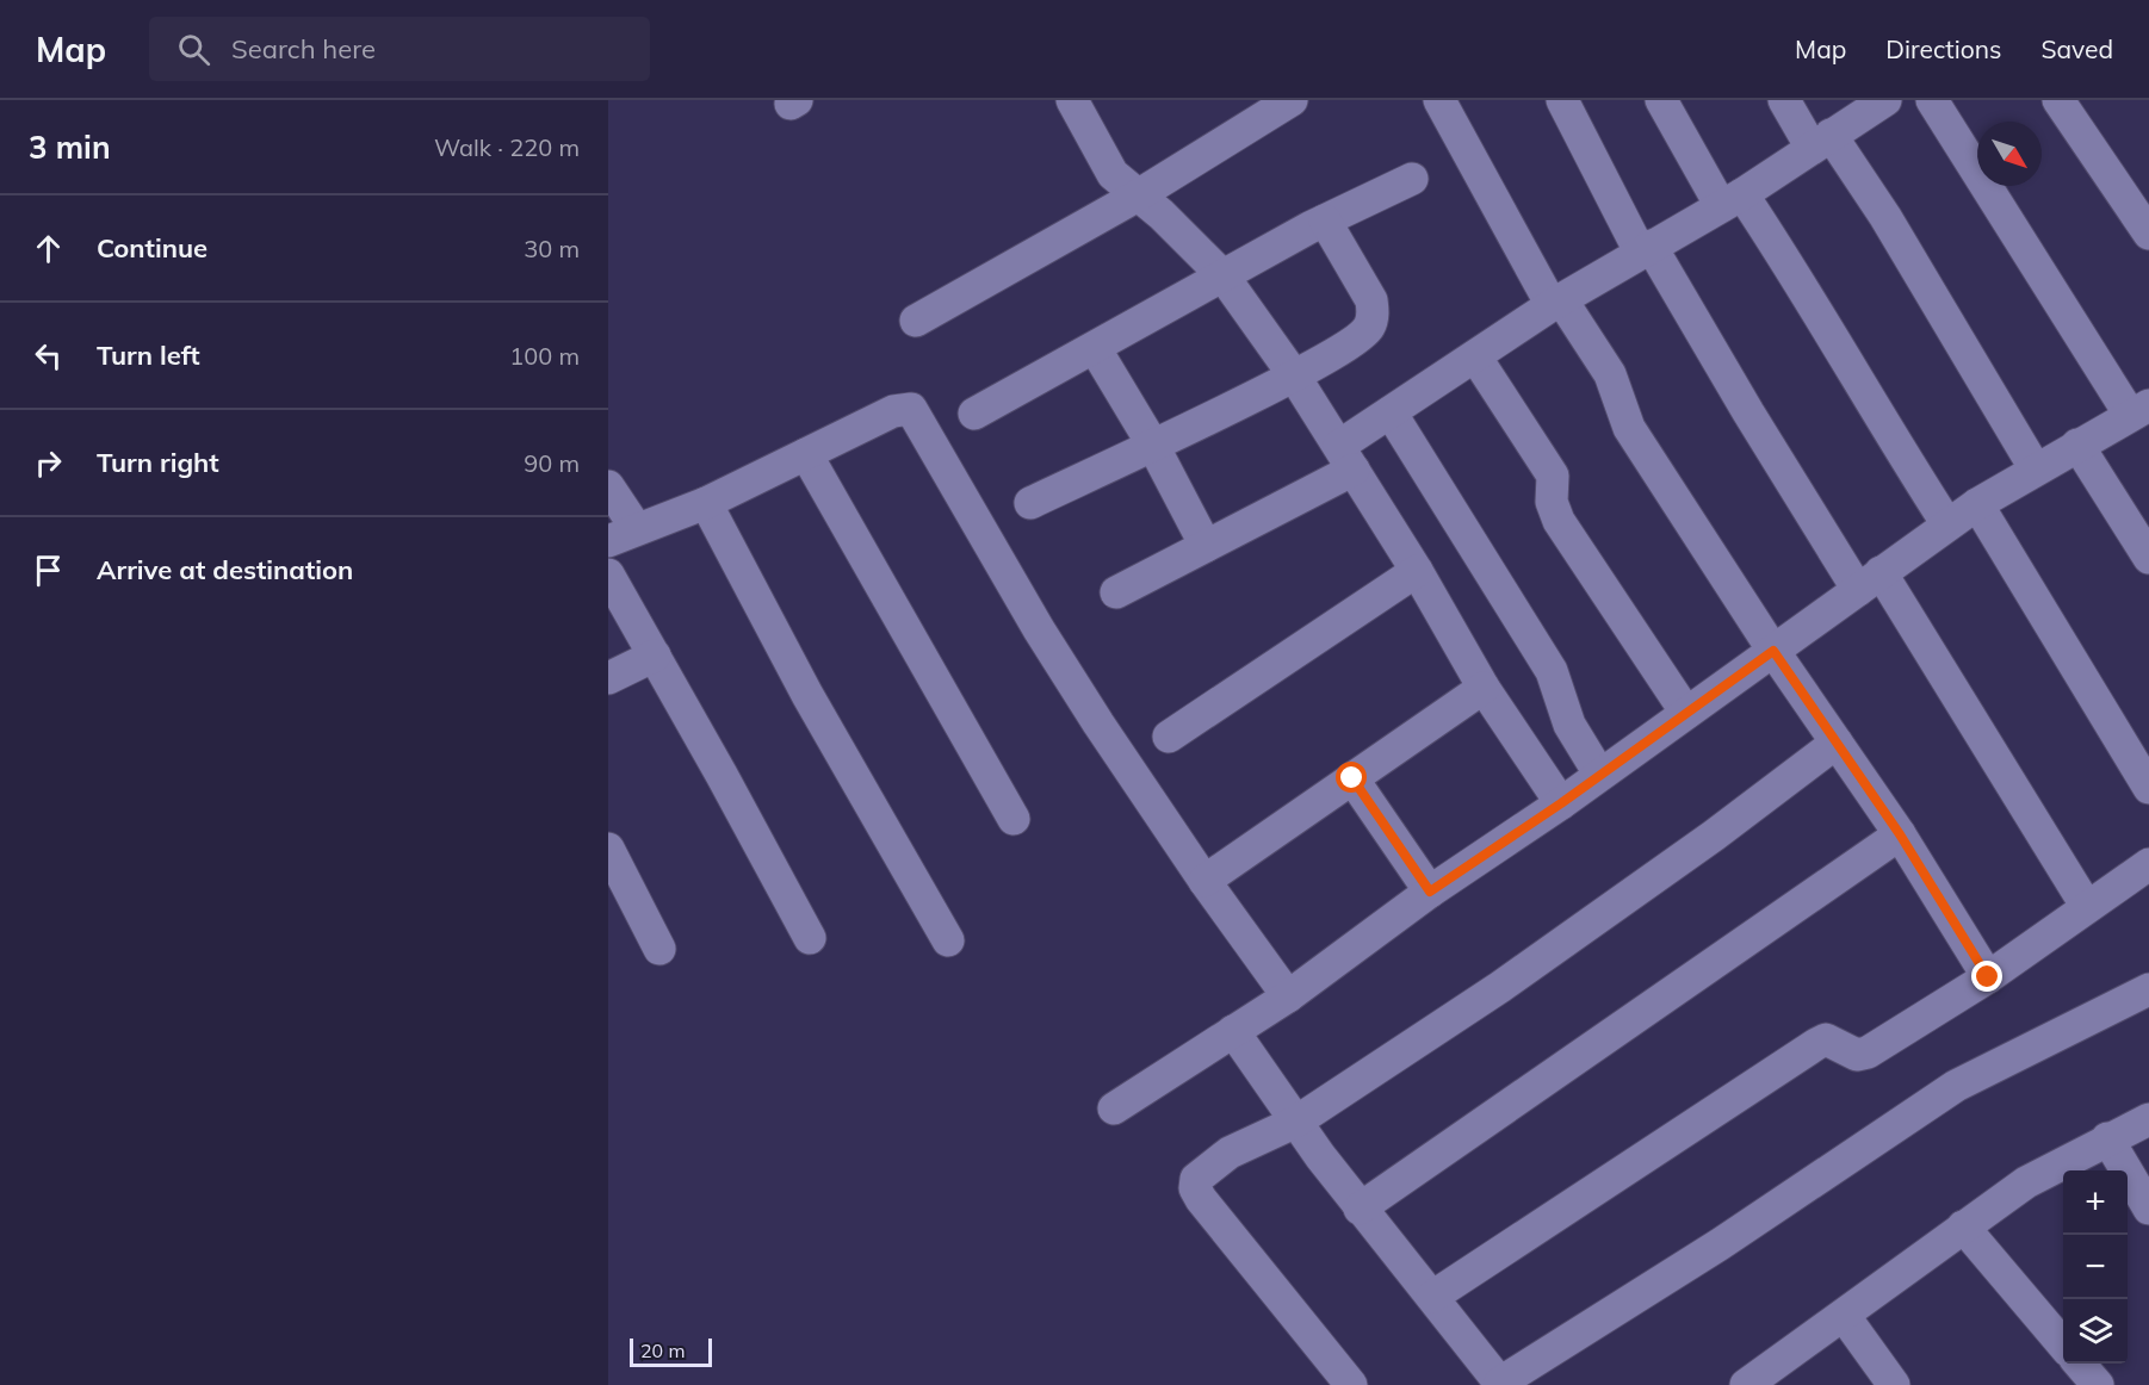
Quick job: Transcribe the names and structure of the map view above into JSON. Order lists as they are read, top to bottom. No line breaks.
{"scale_bar":"20 m","north":"bottom right","page":{"header":"Map","search":"Search here","nav":["Map","Directions","Saved"],"heading":["3 min","Walk · 220 m"],"list":[["Continue","30 m"],["Turn left","100 m"],["Turn right","90 m"],"Arrive at destination"],"map_buttons":["+","−"],"scale":"20 m"}}
